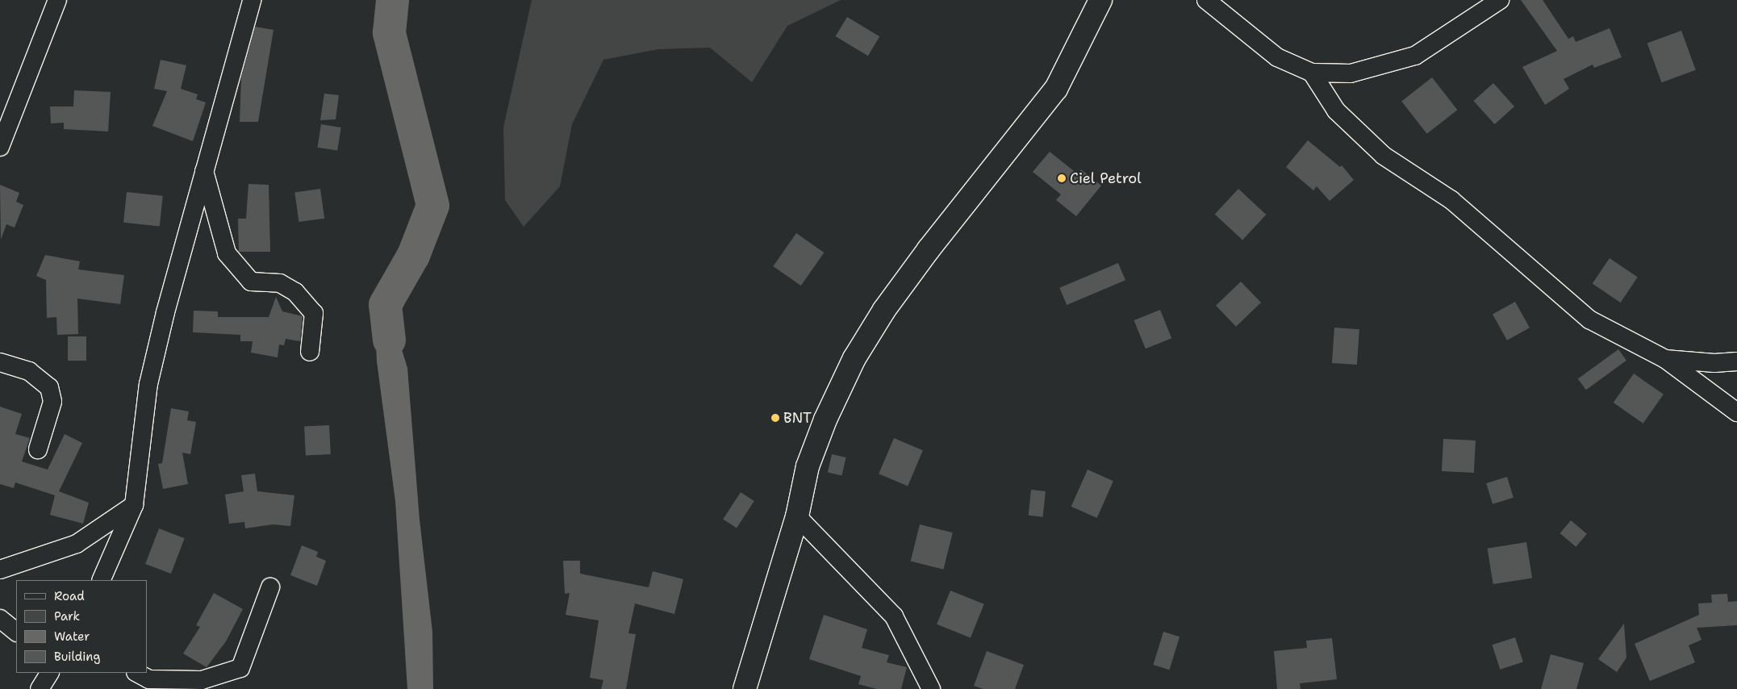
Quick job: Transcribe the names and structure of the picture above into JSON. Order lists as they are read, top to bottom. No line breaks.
{"places":["Ciel Petrol","BNT"],"legend":["Road","Park","Water","Building"]}
